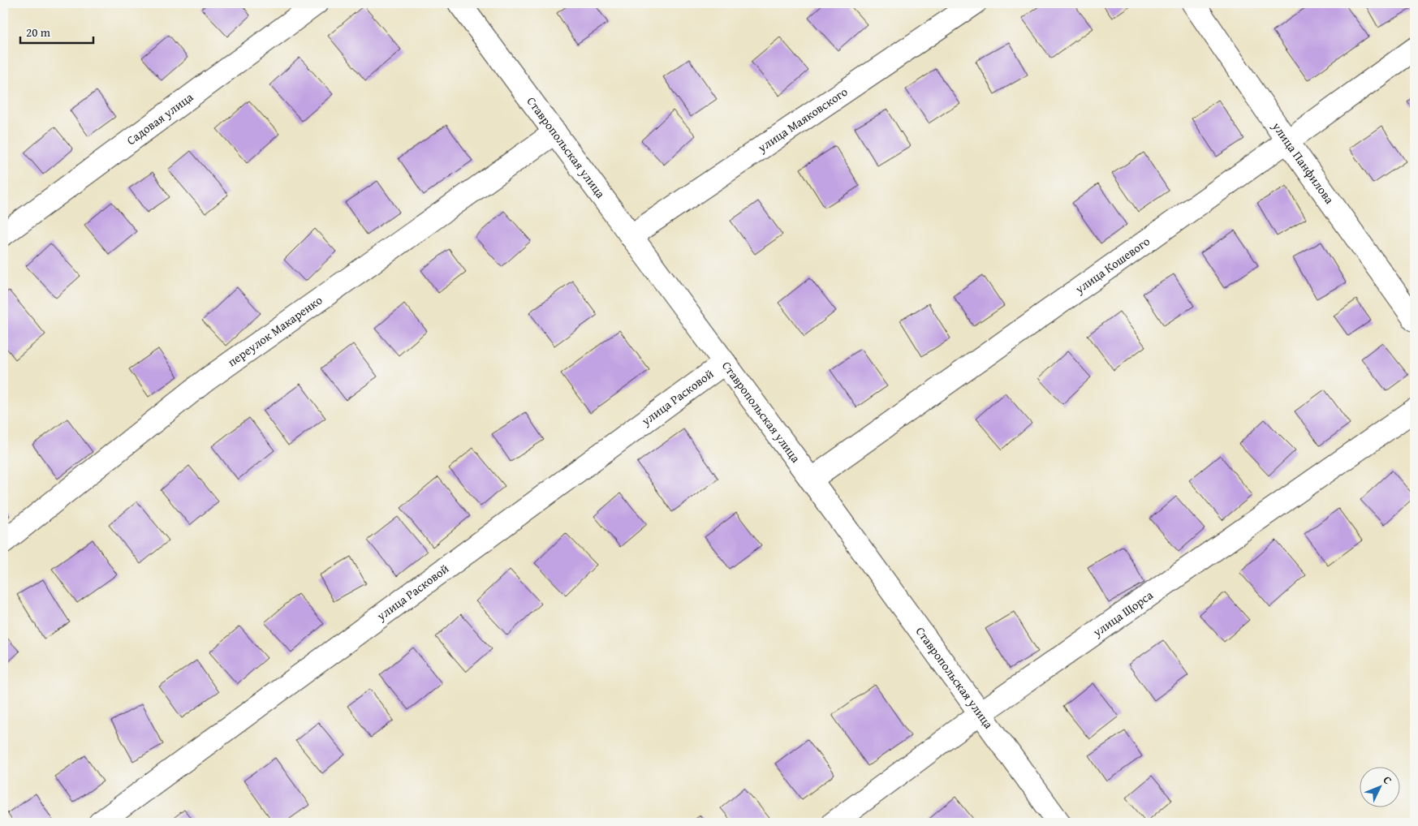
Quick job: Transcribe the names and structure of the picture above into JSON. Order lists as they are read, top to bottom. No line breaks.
{"streets":{"street":["Садовая улица","улица Маяковского","Ставропольская улица","улица Панфилова","улица Кошевого","переулок Макаренко","улица Расковой","улица Щорса"]},"crossings":[["улица Маяковского","Ставропольская улица"],["Ставропольская улица","улица Кошевого"],["Ставропольская улица","переулок Макаренко"],["Ставропольская улица","улица Расковой"],["Ставропольская улица","улица Щорса"],["улица Панфилова","улица Кошевого"]],"scale_bar":"20 m","north":"top right"}
